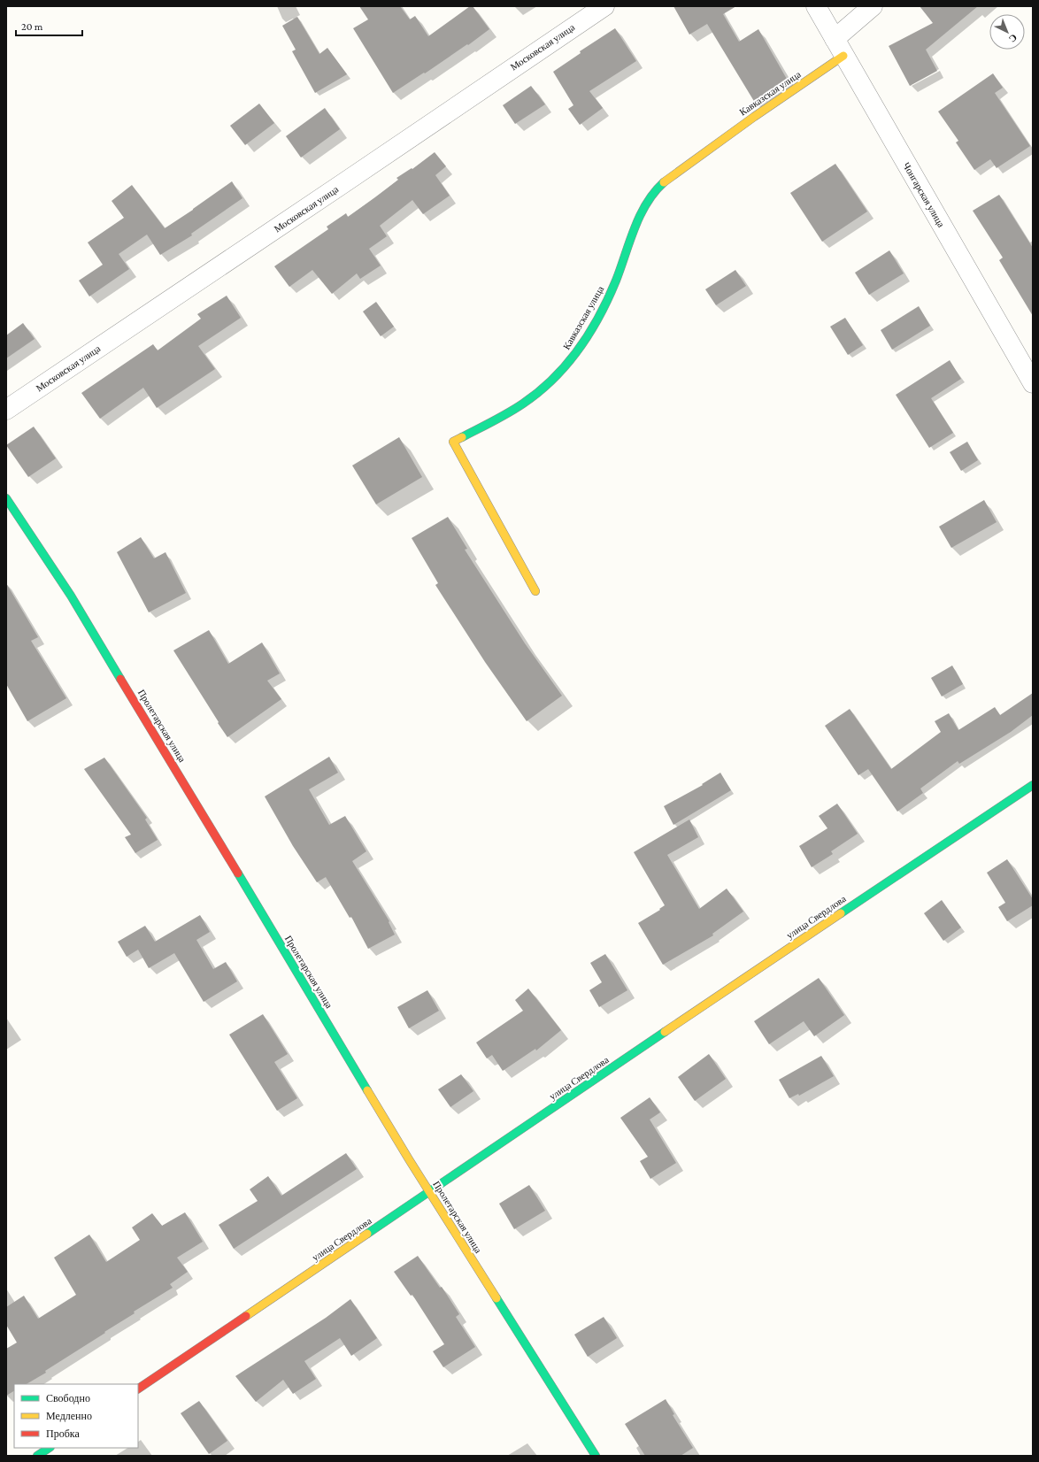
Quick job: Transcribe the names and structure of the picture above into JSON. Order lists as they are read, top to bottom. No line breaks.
{"streets":{"street":["Московская улица","Кавказская улица","Чонгарская улица","Пролетарская улица","улица Свердлова"]},"crossings":[["Кавказская улица","Чонгарская улица"],["Пролетарская улица","улица Свердлова"]],"legend":["Свободно","Медленно","Пробка"],"scale_bar":"20 m","north":"bottom right"}
